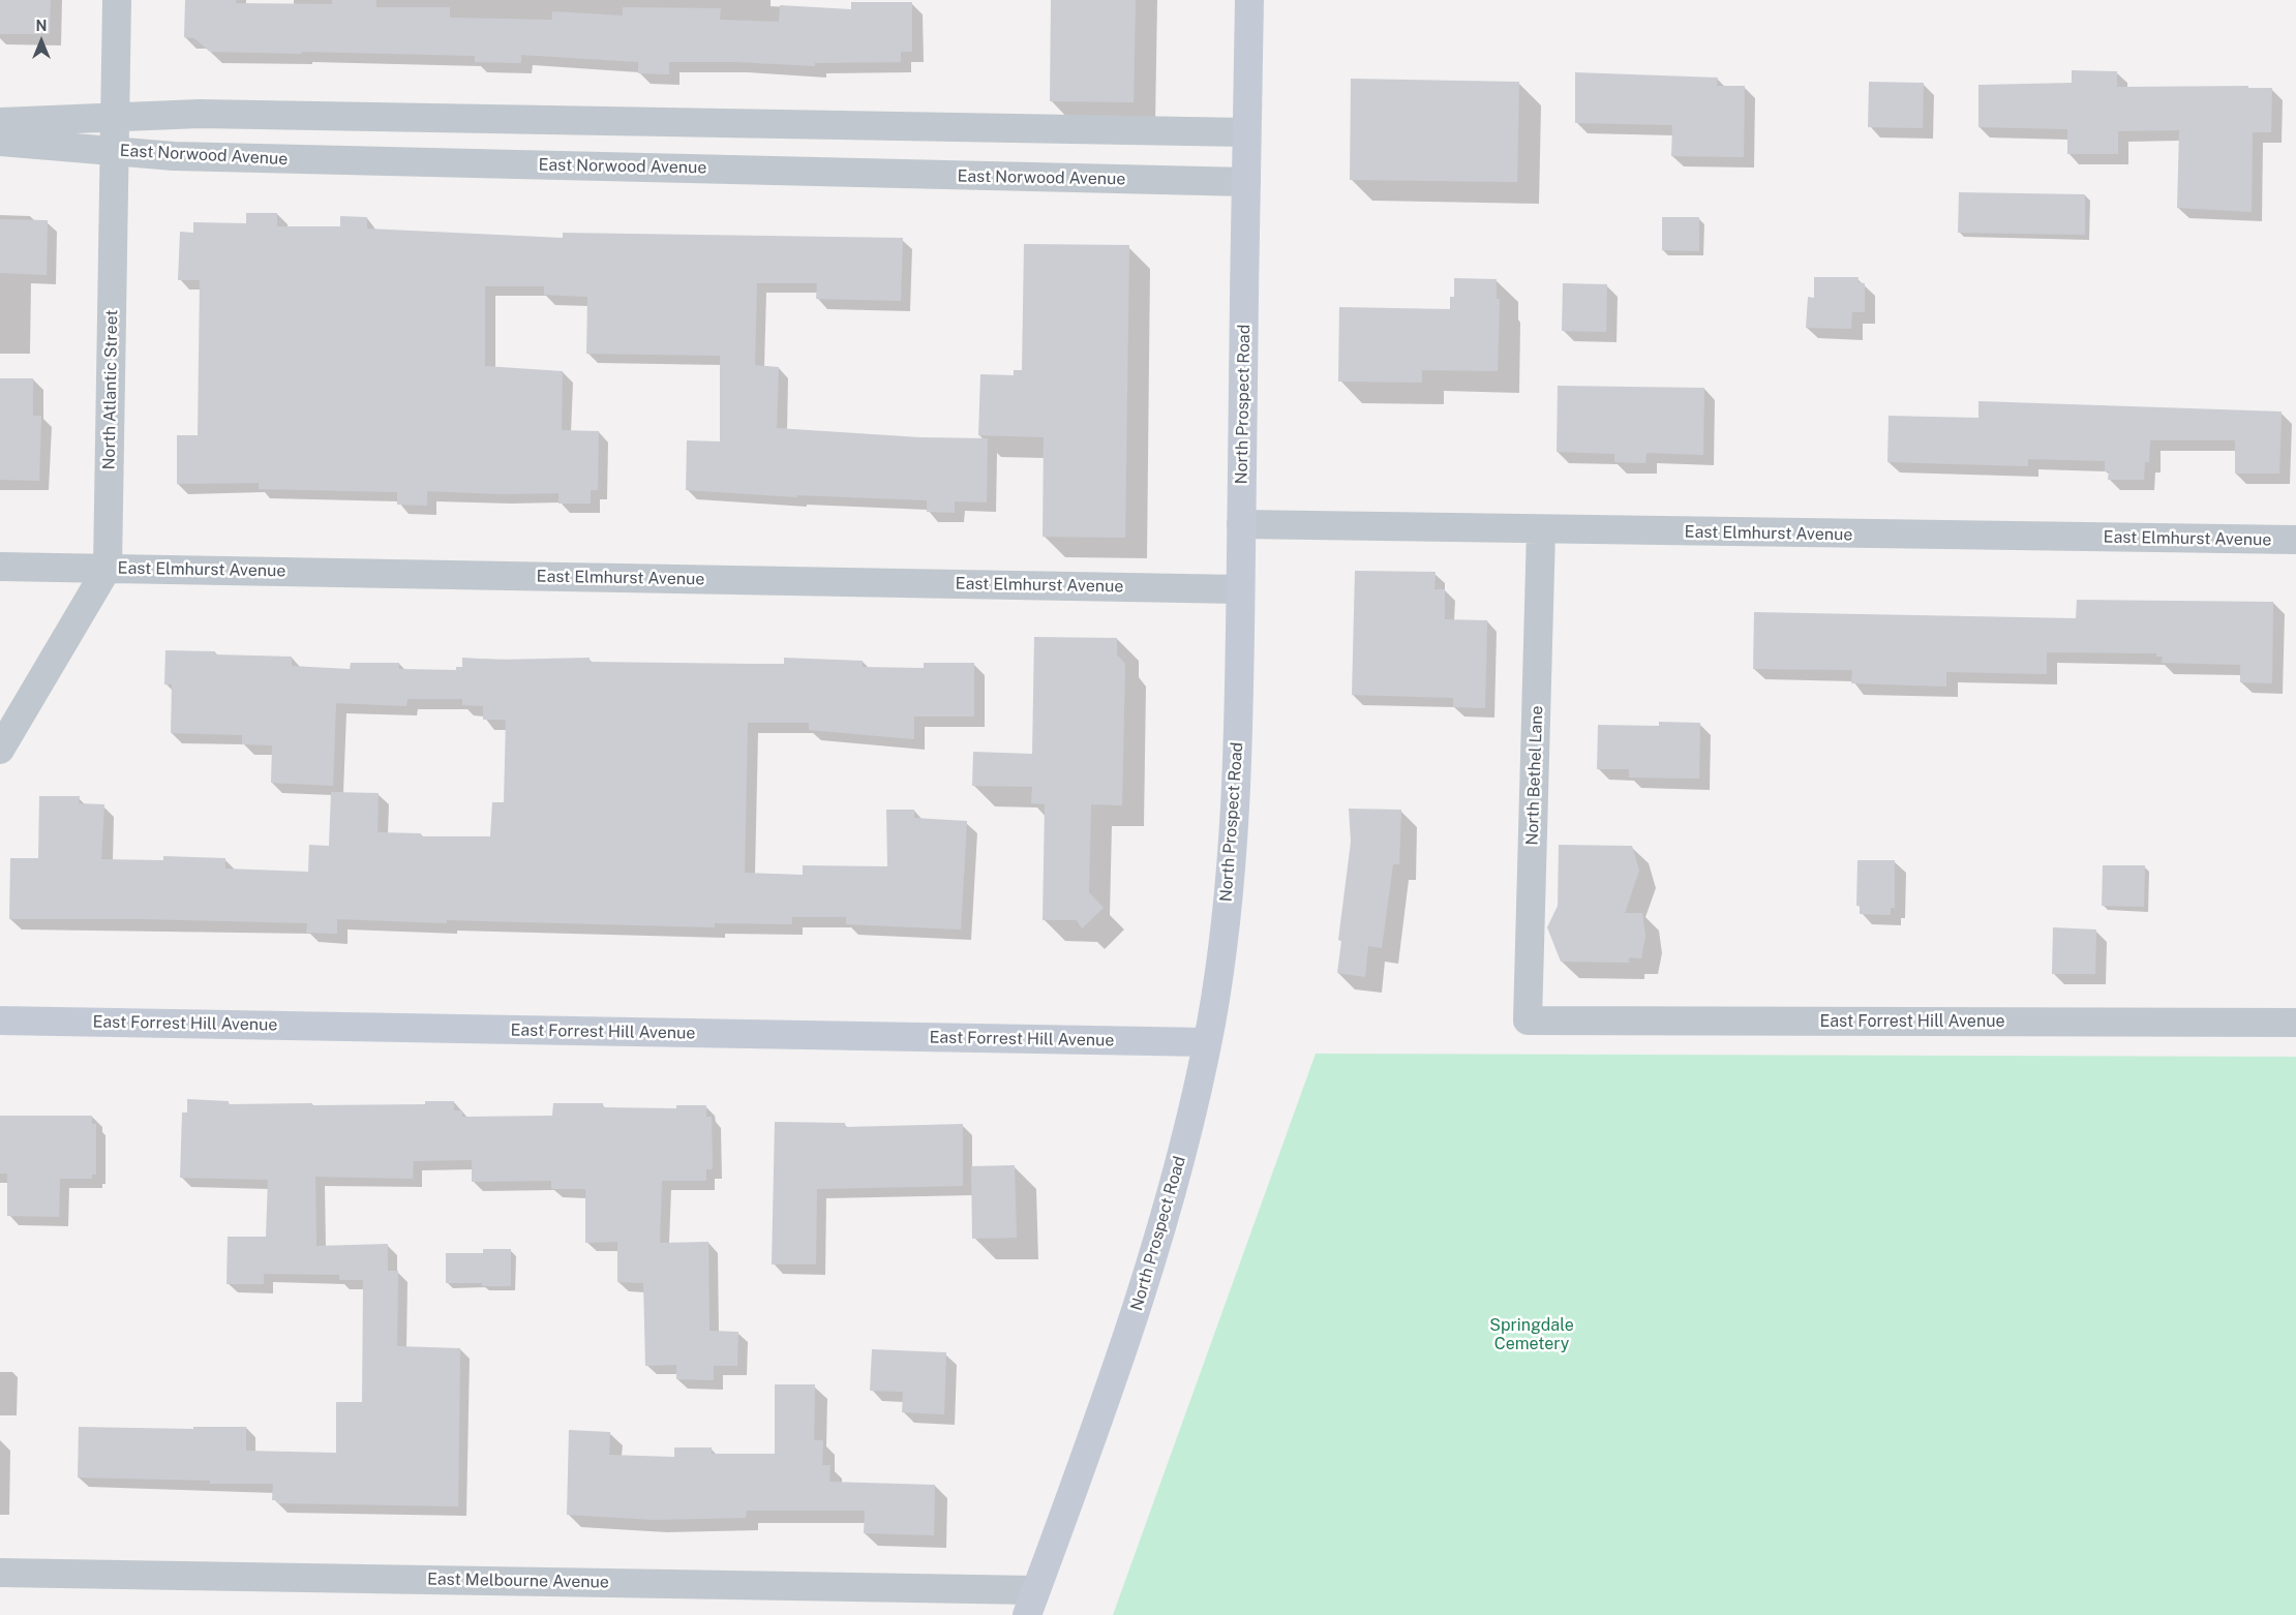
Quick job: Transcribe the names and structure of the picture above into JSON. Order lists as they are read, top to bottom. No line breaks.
{"streets":{"main road":["North Prospect Road","East Forrest Hill Avenue"],"street":["East Norwood Avenue","North Atlantic Street","East Elmhurst Avenue","North Bethel Lane","East Melbourne Avenue"]},"crossings":[["East Norwood Avenue","North Atlantic Street"],["East Norwood Avenue","North Prospect Road"],["North Atlantic Street","East Elmhurst Avenue"],["North Prospect Road","East Elmhurst Avenue"],["North Prospect Road","East Forrest Hill Avenue"],["North Prospect Road","East Melbourne Avenue"],["East Elmhurst Avenue","North Bethel Lane"],["North Bethel Lane","East Forrest Hill Avenue"]],"parks":["Springdale Cemetery"],"north":"top"}
